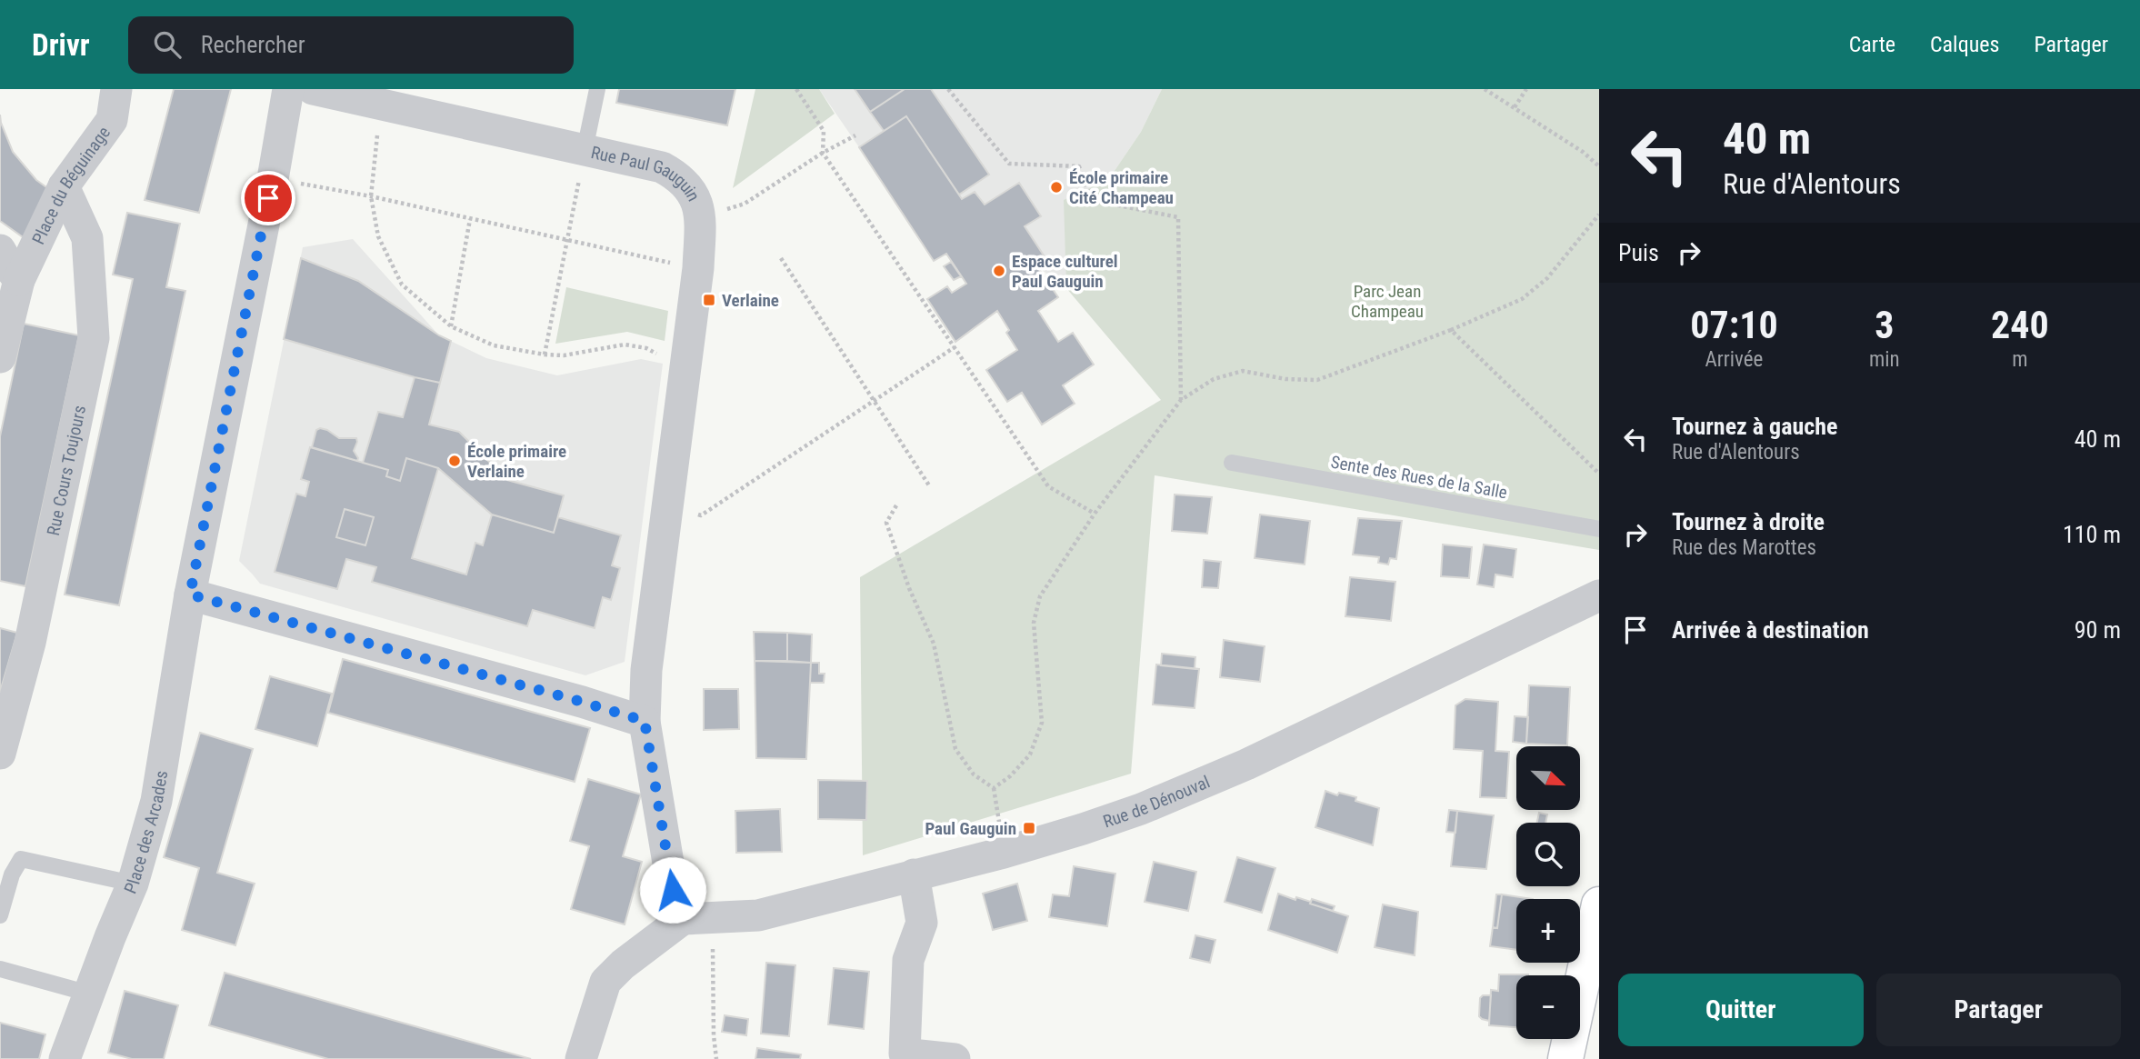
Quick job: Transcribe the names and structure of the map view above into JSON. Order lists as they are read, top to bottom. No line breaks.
{"streets":{"street":["Rue Paul Gauguin","Place du Béguinage","Rue Cours Toujours","Rue de Dénouval","Place des Arcades"],"lane":["Sente des Rues de la Salle"]},"crossings":[["Rue Paul Gauguin","Rue de Dénouval"],["Place du Béguinage","Rue Cours Toujours"]],"parks":["Parc Jean Champeau"],"places":{"other":["École primaire Cité Champeau","Espace culturel Paul Gauguin","École primaire Verlaine"],"transit":["Verlaine","Paul Gauguin"]},"north":"bottom right","page":{"header":"Drivr","search":"Rechercher","nav":["Carte","Calques","Partager"],"turn":["40 m","Rue d'Alentours"],"then":"Puis","eta":["07:10","Arrivée","3","min","240","m"],"list":[{"name":"Tournez à gauche","note":"Rue d'Alentours","value":"40 m"},{"name":"Tournez à droite","note":"Rue des Marottes","value":"110 m"},{"name":"Arrivée à destination","value":"90 m"}],"map_buttons":["+","−"],"buttons":["Quitter","Partager"]}}
